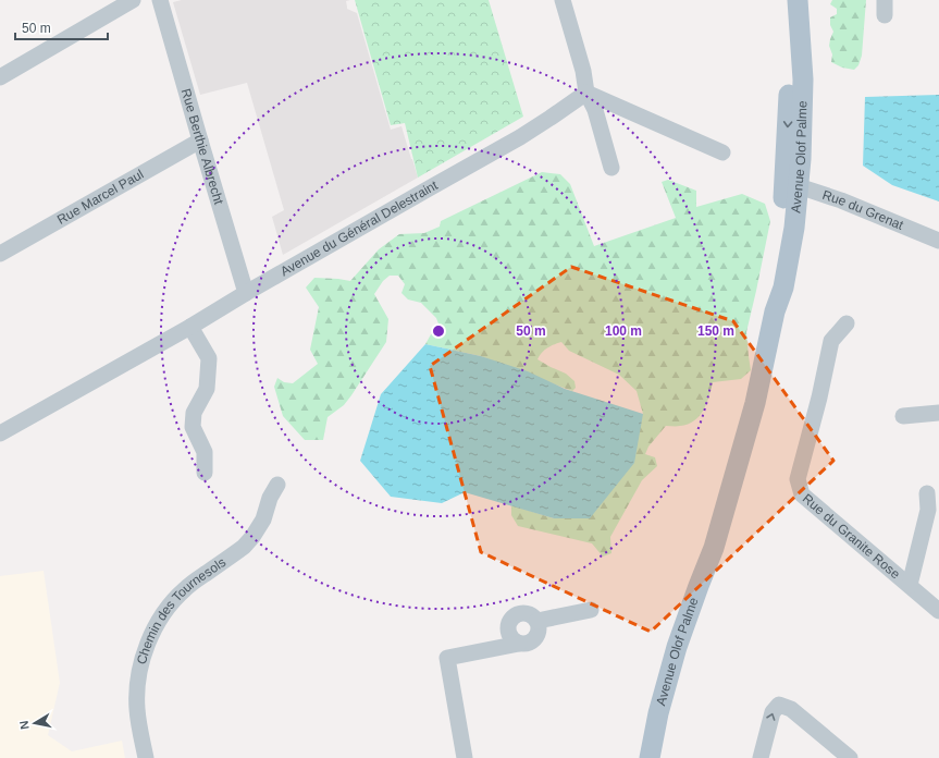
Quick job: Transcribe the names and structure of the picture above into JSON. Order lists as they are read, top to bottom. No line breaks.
{"streets":{"main road":["Avenue Olof Palme"],"street":["Rue Berthie Albrecht","Rue Marcel Paul","Rue du Grenat","Avenue du Général Delestraint","Rue du Granite Rose","Chemin des Tournesols"]},"crossings":[["Rue Berthie Albrecht","Rue Marcel Paul"],["Rue Berthie Albrecht","Avenue du Général Delestraint"],["Avenue Olof Palme","Rue du Grenat"]],"scale_bar":"50 m","north":"left","rings":["50 m","100 m","150 m"]}
